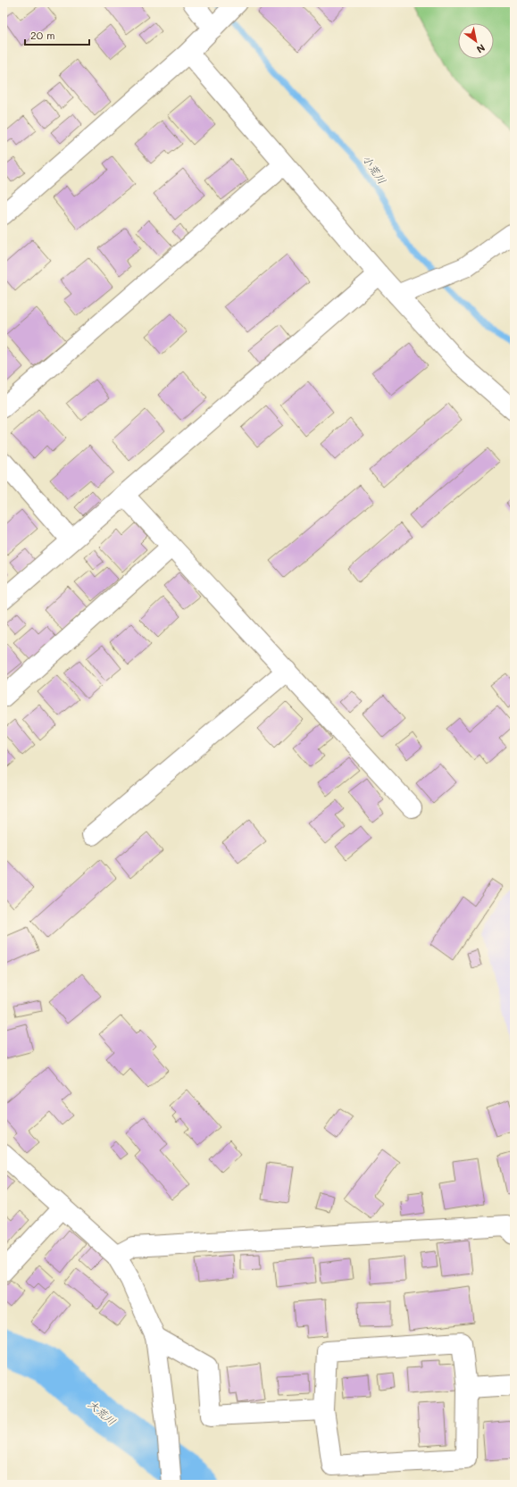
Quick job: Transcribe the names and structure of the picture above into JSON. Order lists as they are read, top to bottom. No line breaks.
{"water":["小荒川","大荒川"],"scale_bar":"20 m","north":"bottom right"}
